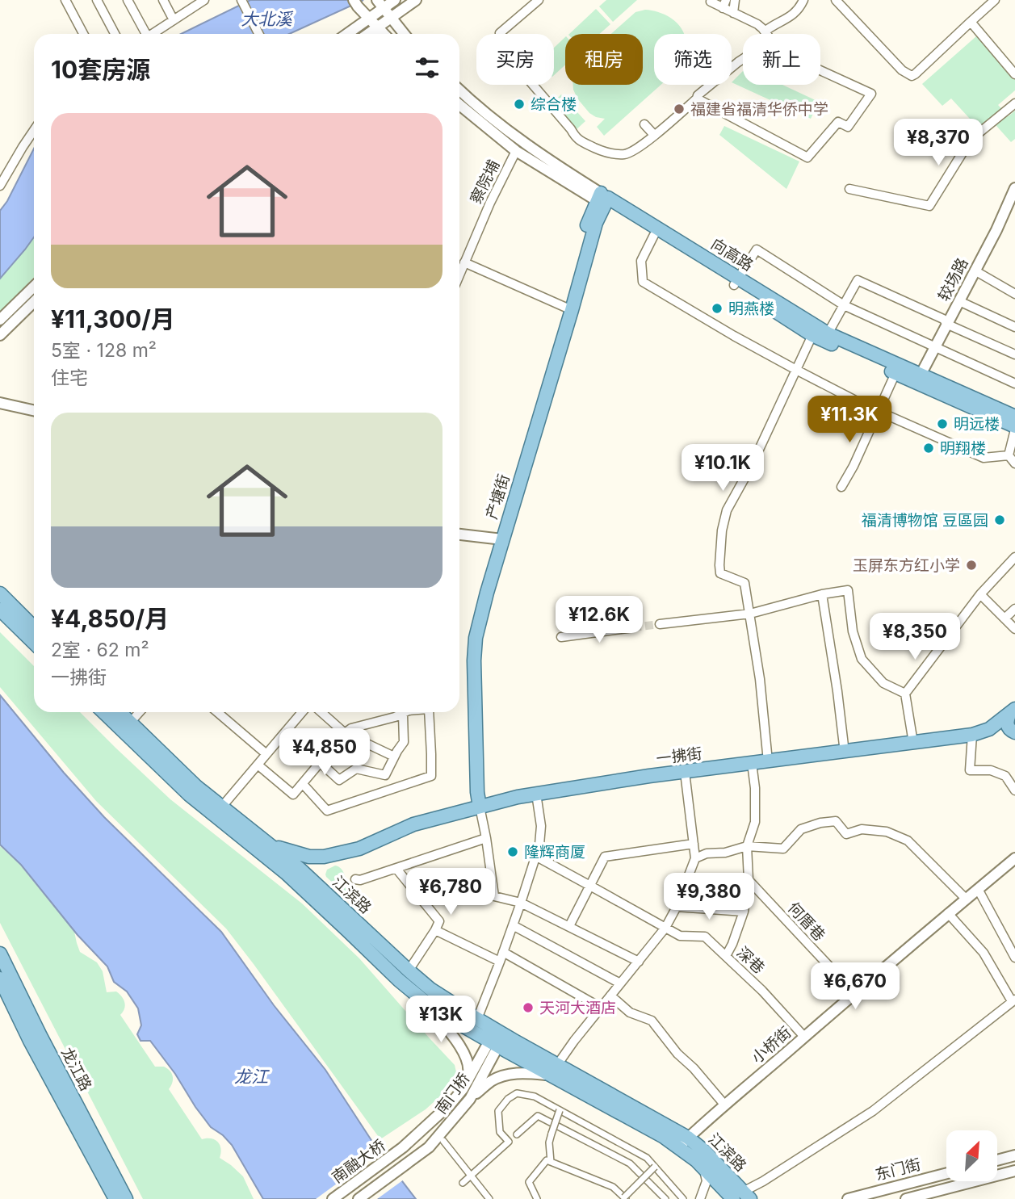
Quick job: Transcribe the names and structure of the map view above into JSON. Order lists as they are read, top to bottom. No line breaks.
{"streets":{"main road":["向高路","产塘街","一拂街","江滨路","龙江路"],"street":["察院埔","较场路","何厝巷","深巷","小桥街","南门桥","南融大桥","东门街"]},"crossings":[["向高路","较场路"],["向高路","产塘街"],["产塘街","一拂街"],["一拂街","江滨路"],["江滨路","小桥街"],["江滨路","南门桥"],["何厝巷","小桥街"],["深巷","小桥街"],["南门桥","南融大桥"]],"water":["大北溪","龙江"],"places":["综合楼","福建省福清华侨中学","明燕楼","明远楼","明翔楼","福清博物馆 豆區园","玉屏东方红小学","隆辉商厦","天河大酒店"],"north":"top right","page":{"chip":["买房","租房","筛选","新上"],"heading":"10套房源","list":[{"name":"¥11,300/月","note":"5室 · 128 m² · 住宅"},{"name":"¥4,850/月","note":"2室 · 62 m² · 一拂街"}],"price":["¥8,370","¥11.3K","¥10.1K","¥12.6K","¥8,350","¥4,850","¥6,780","¥9,380","¥6,670","¥13K"]}}
